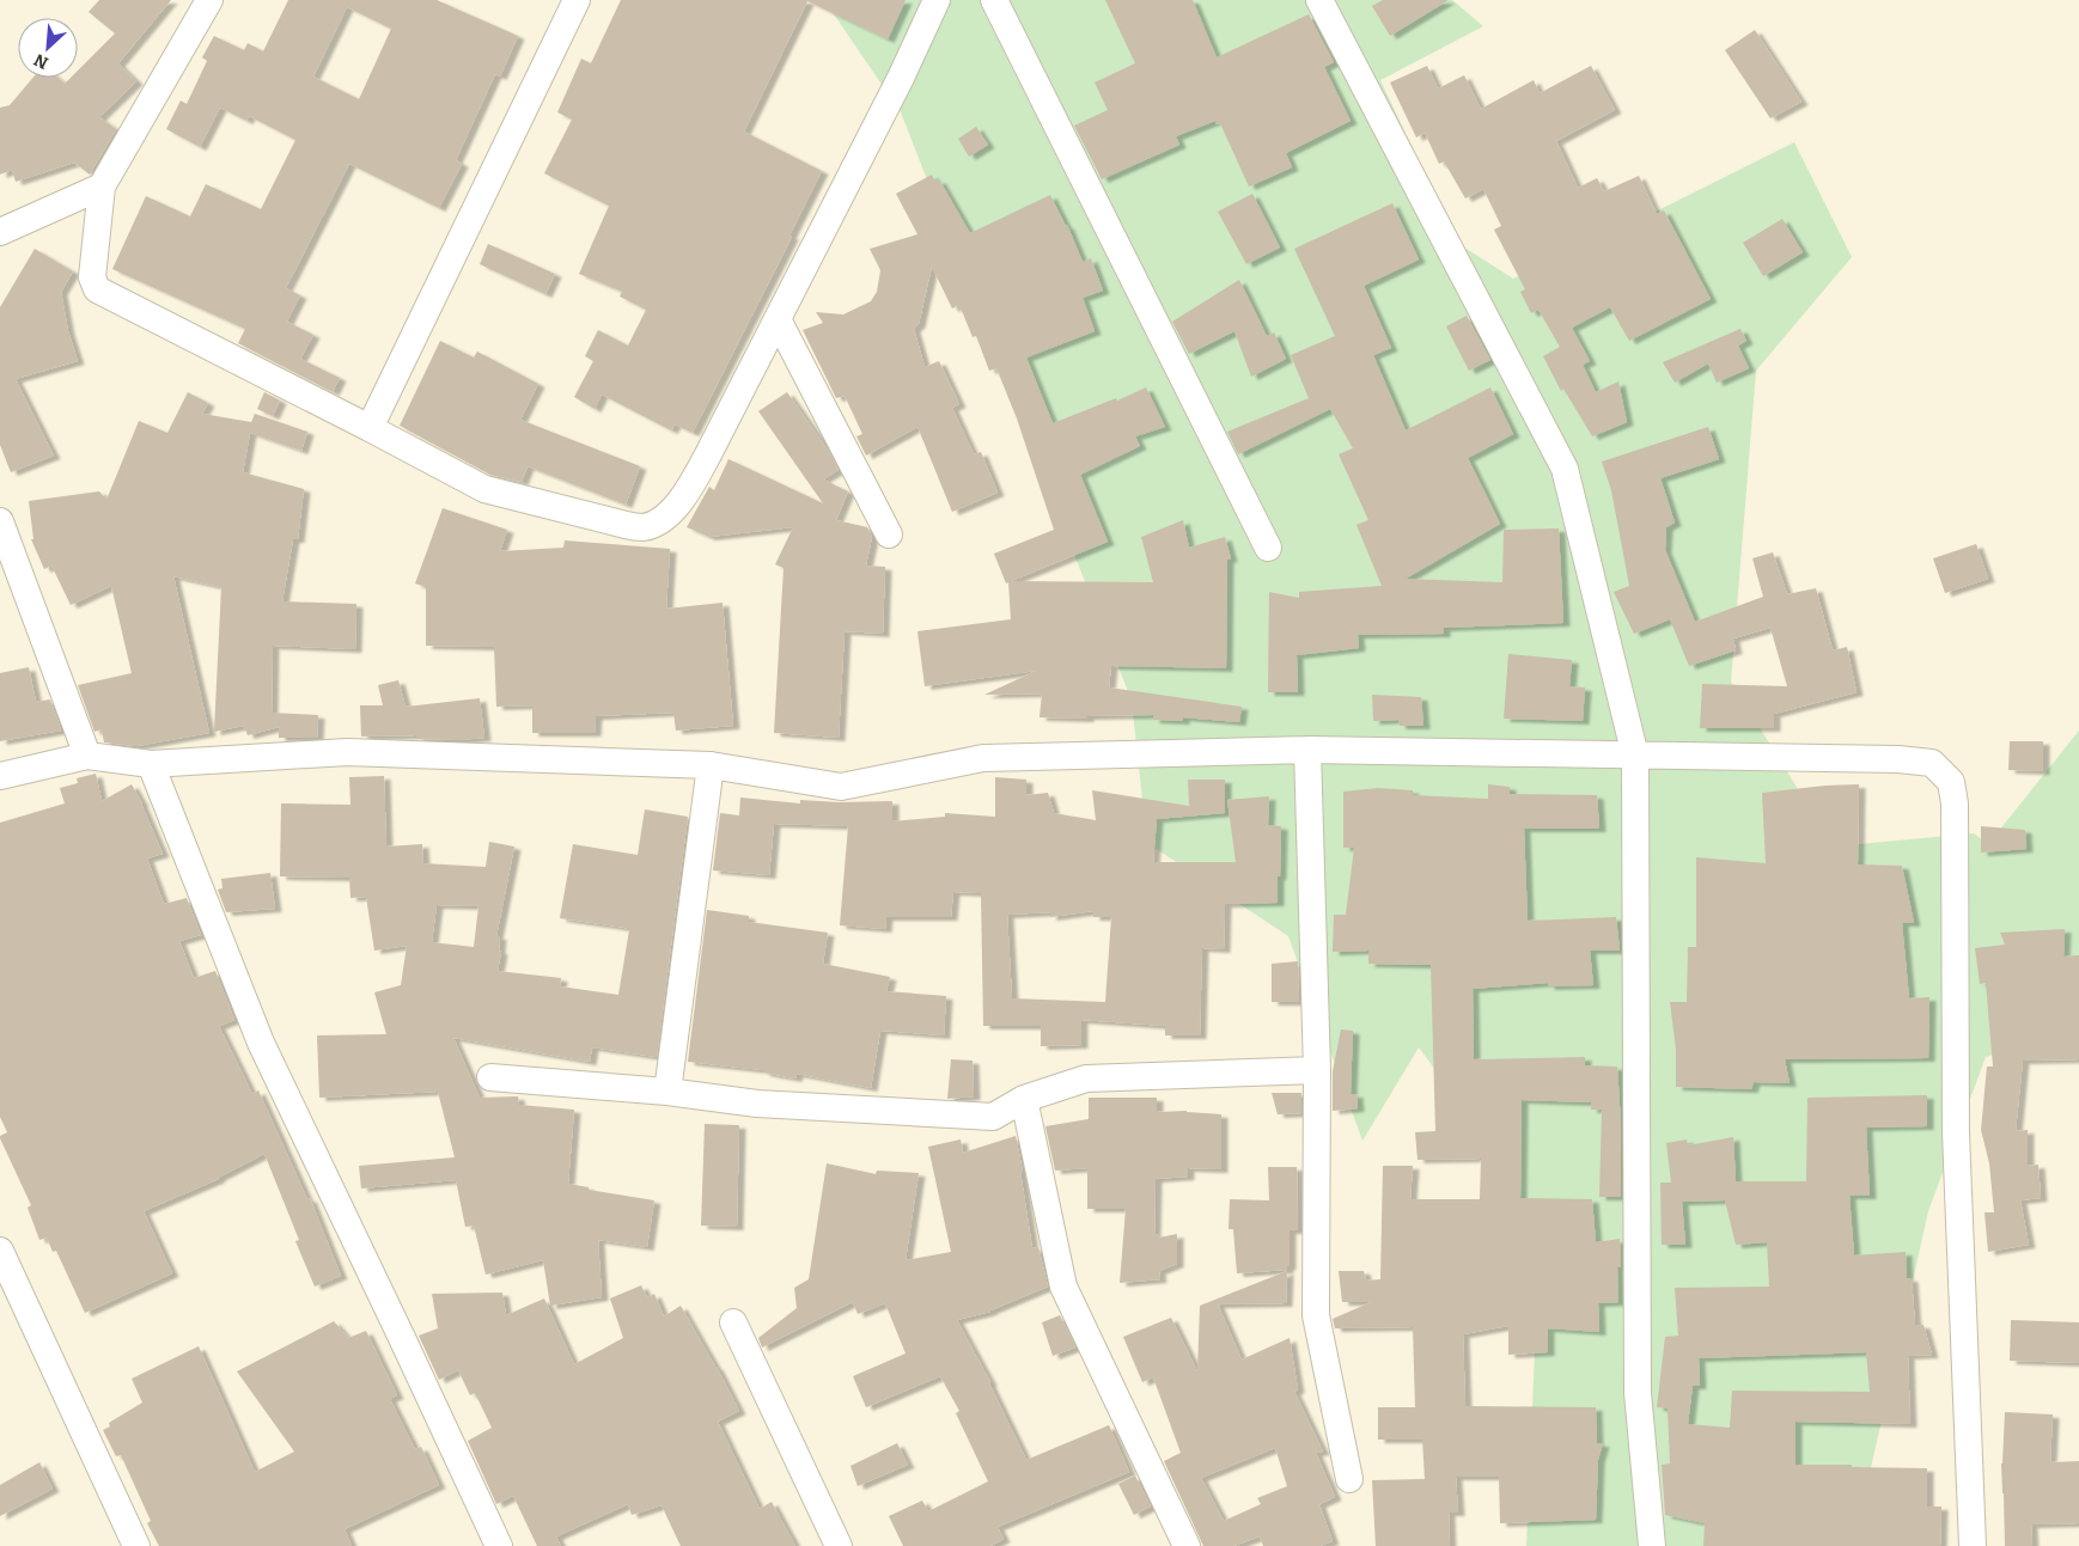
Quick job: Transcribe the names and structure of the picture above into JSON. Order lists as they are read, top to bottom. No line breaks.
{"north":"bottom left"}
